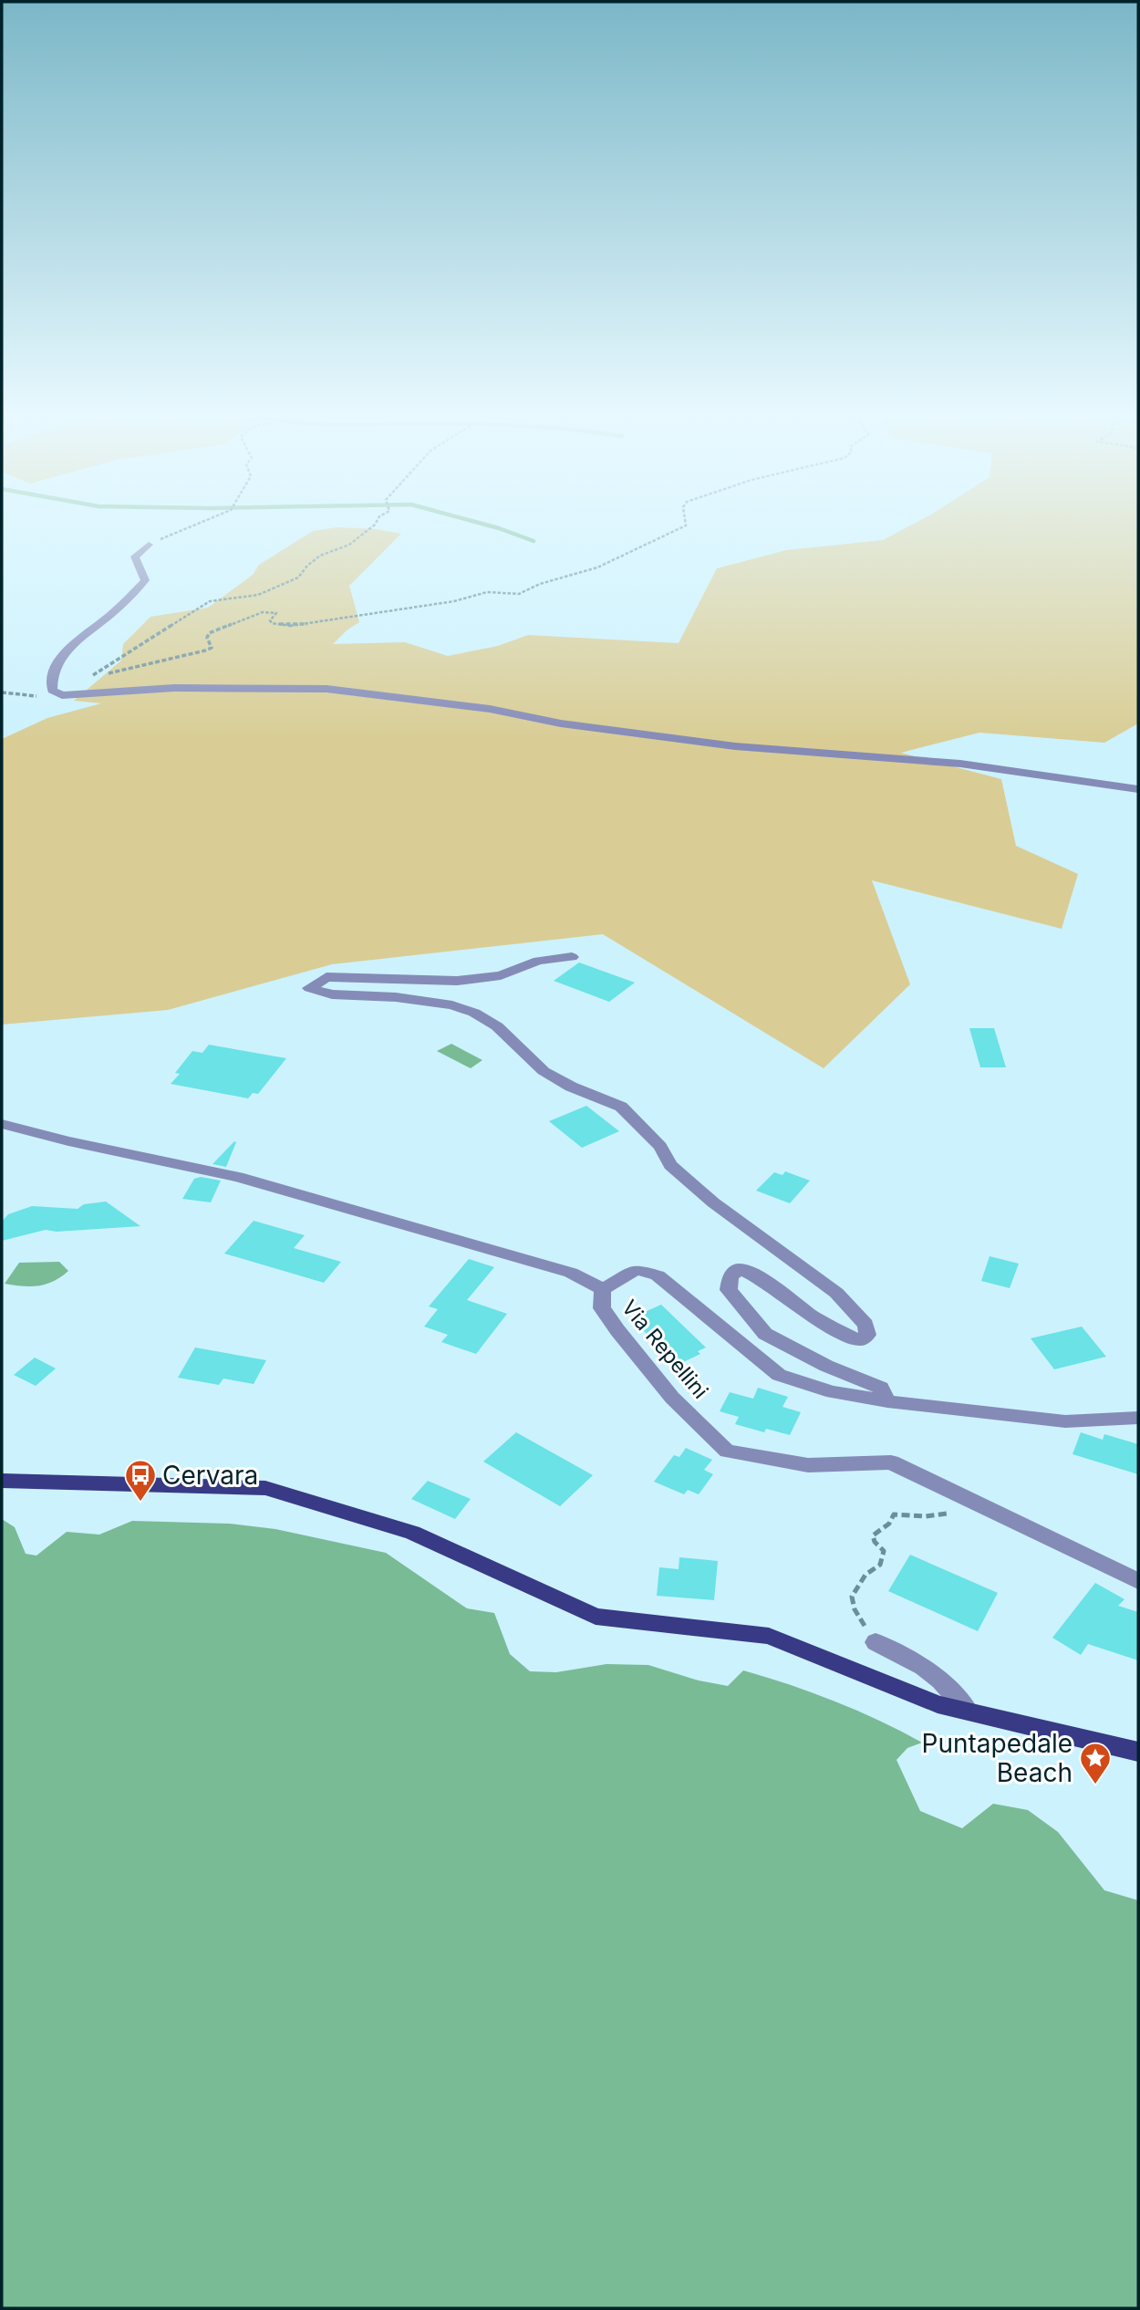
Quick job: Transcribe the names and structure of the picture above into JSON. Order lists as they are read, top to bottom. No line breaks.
{"streets":{"street":["Via Repellini"]},"places":{"bus stop":["Cervara"],"place":["Puntapedale Beach"]}}
